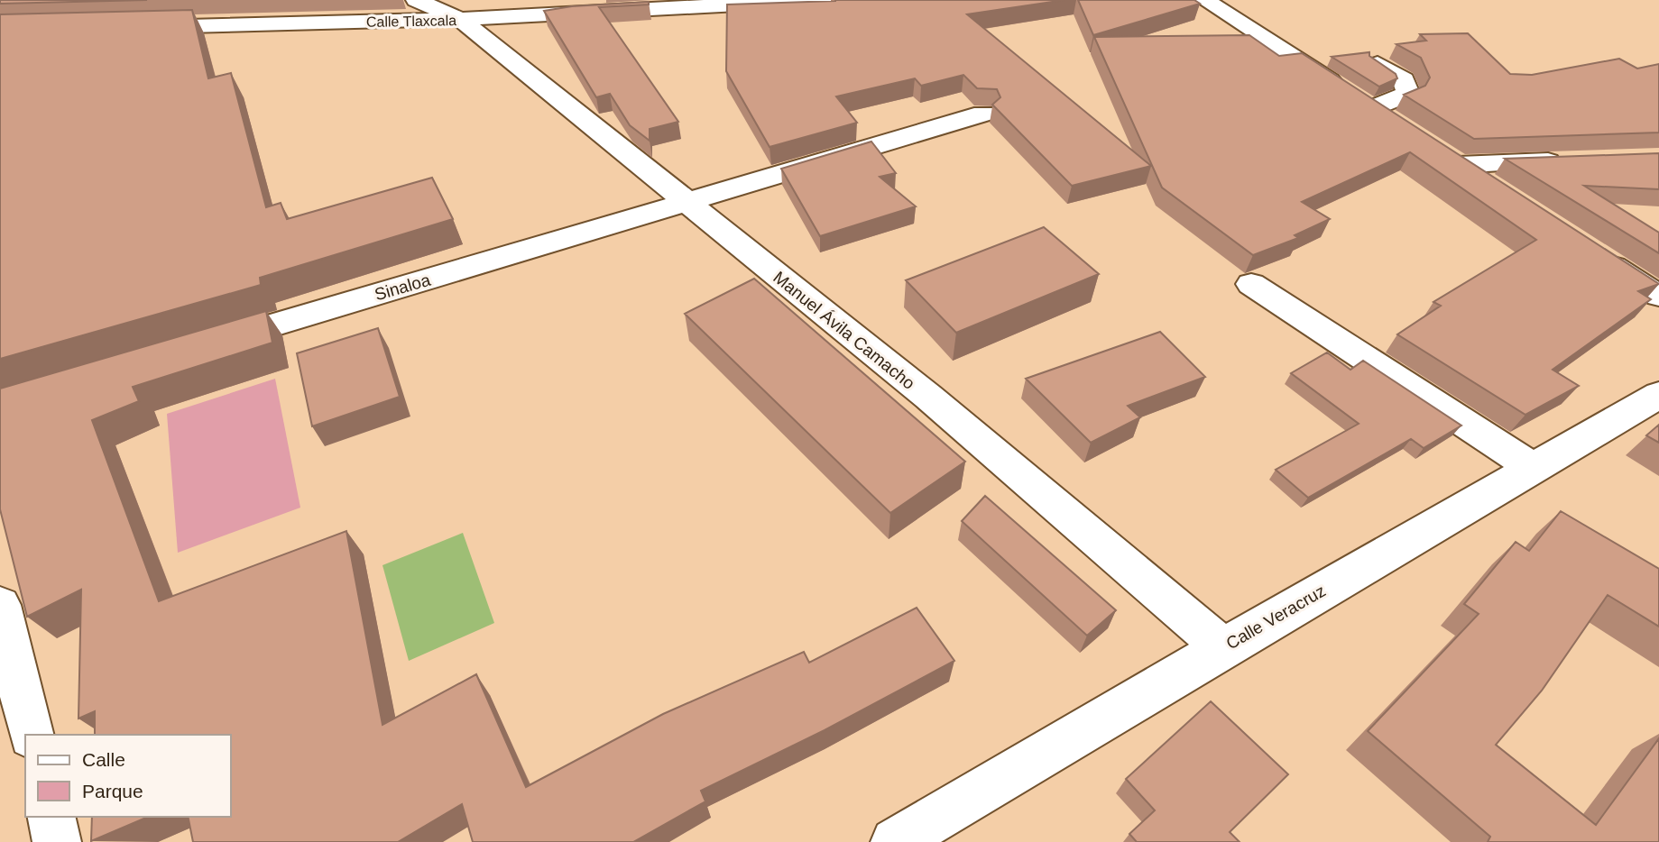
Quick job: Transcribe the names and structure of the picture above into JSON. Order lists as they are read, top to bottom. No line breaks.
{"streets":{"street":["Calle Tlaxcala","Sinaloa","Manuel Ávila Camacho","Calle Veracruz"]},"crossings":[["Calle Tlaxcala","Manuel Ávila Camacho"],["Sinaloa","Manuel Ávila Camacho"],["Manuel Ávila Camacho","Calle Veracruz"]],"legend":["Calle","Parque"]}
